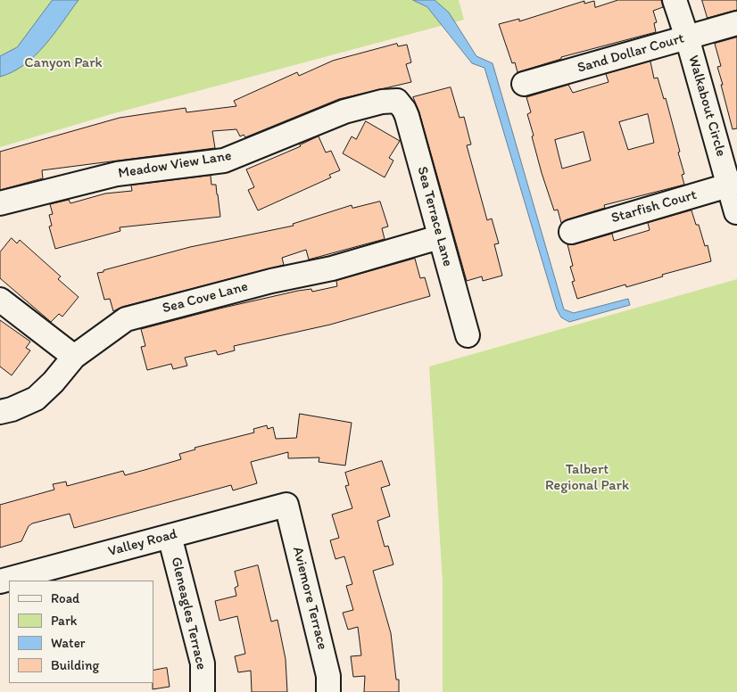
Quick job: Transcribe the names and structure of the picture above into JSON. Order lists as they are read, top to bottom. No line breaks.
{"streets":{"street":["Sand Dollar Court","Walkabout Circle","Meadow View Lane","Starfish Court","Sea Terrace Lane","Sea Cove Lane","Valley Road","Aviemore Terrace","Gleneagles Terrace"]},"crossings":[["Sand Dollar Court","Walkabout Circle"],["Walkabout Circle","Starfish Court"],["Meadow View Lane","Sea Terrace Lane"],["Sea Terrace Lane","Sea Cove Lane"],["Valley Road","Aviemore Terrace"],["Valley Road","Gleneagles Terrace"]],"parks":["Canyon Park","Talbert Regional Park"],"legend":["Road","Park","Water","Building"]}
